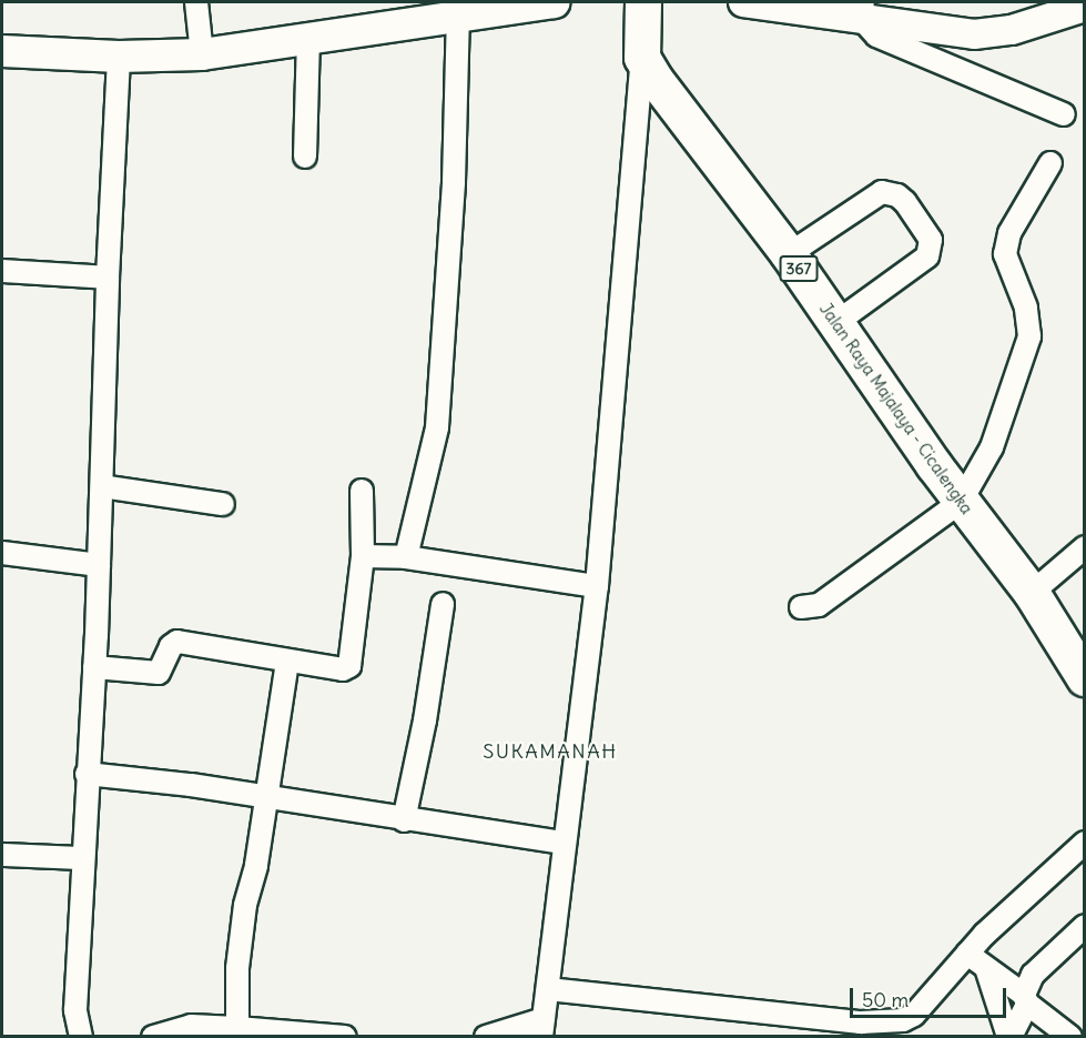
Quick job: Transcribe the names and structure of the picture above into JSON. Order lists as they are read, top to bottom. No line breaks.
{"streets":{"main road":["367","Jalan Raya Majalaya - Cicalengka"]},"districts":["SUKAMANAH"],"scale_bar":"50 m"}
